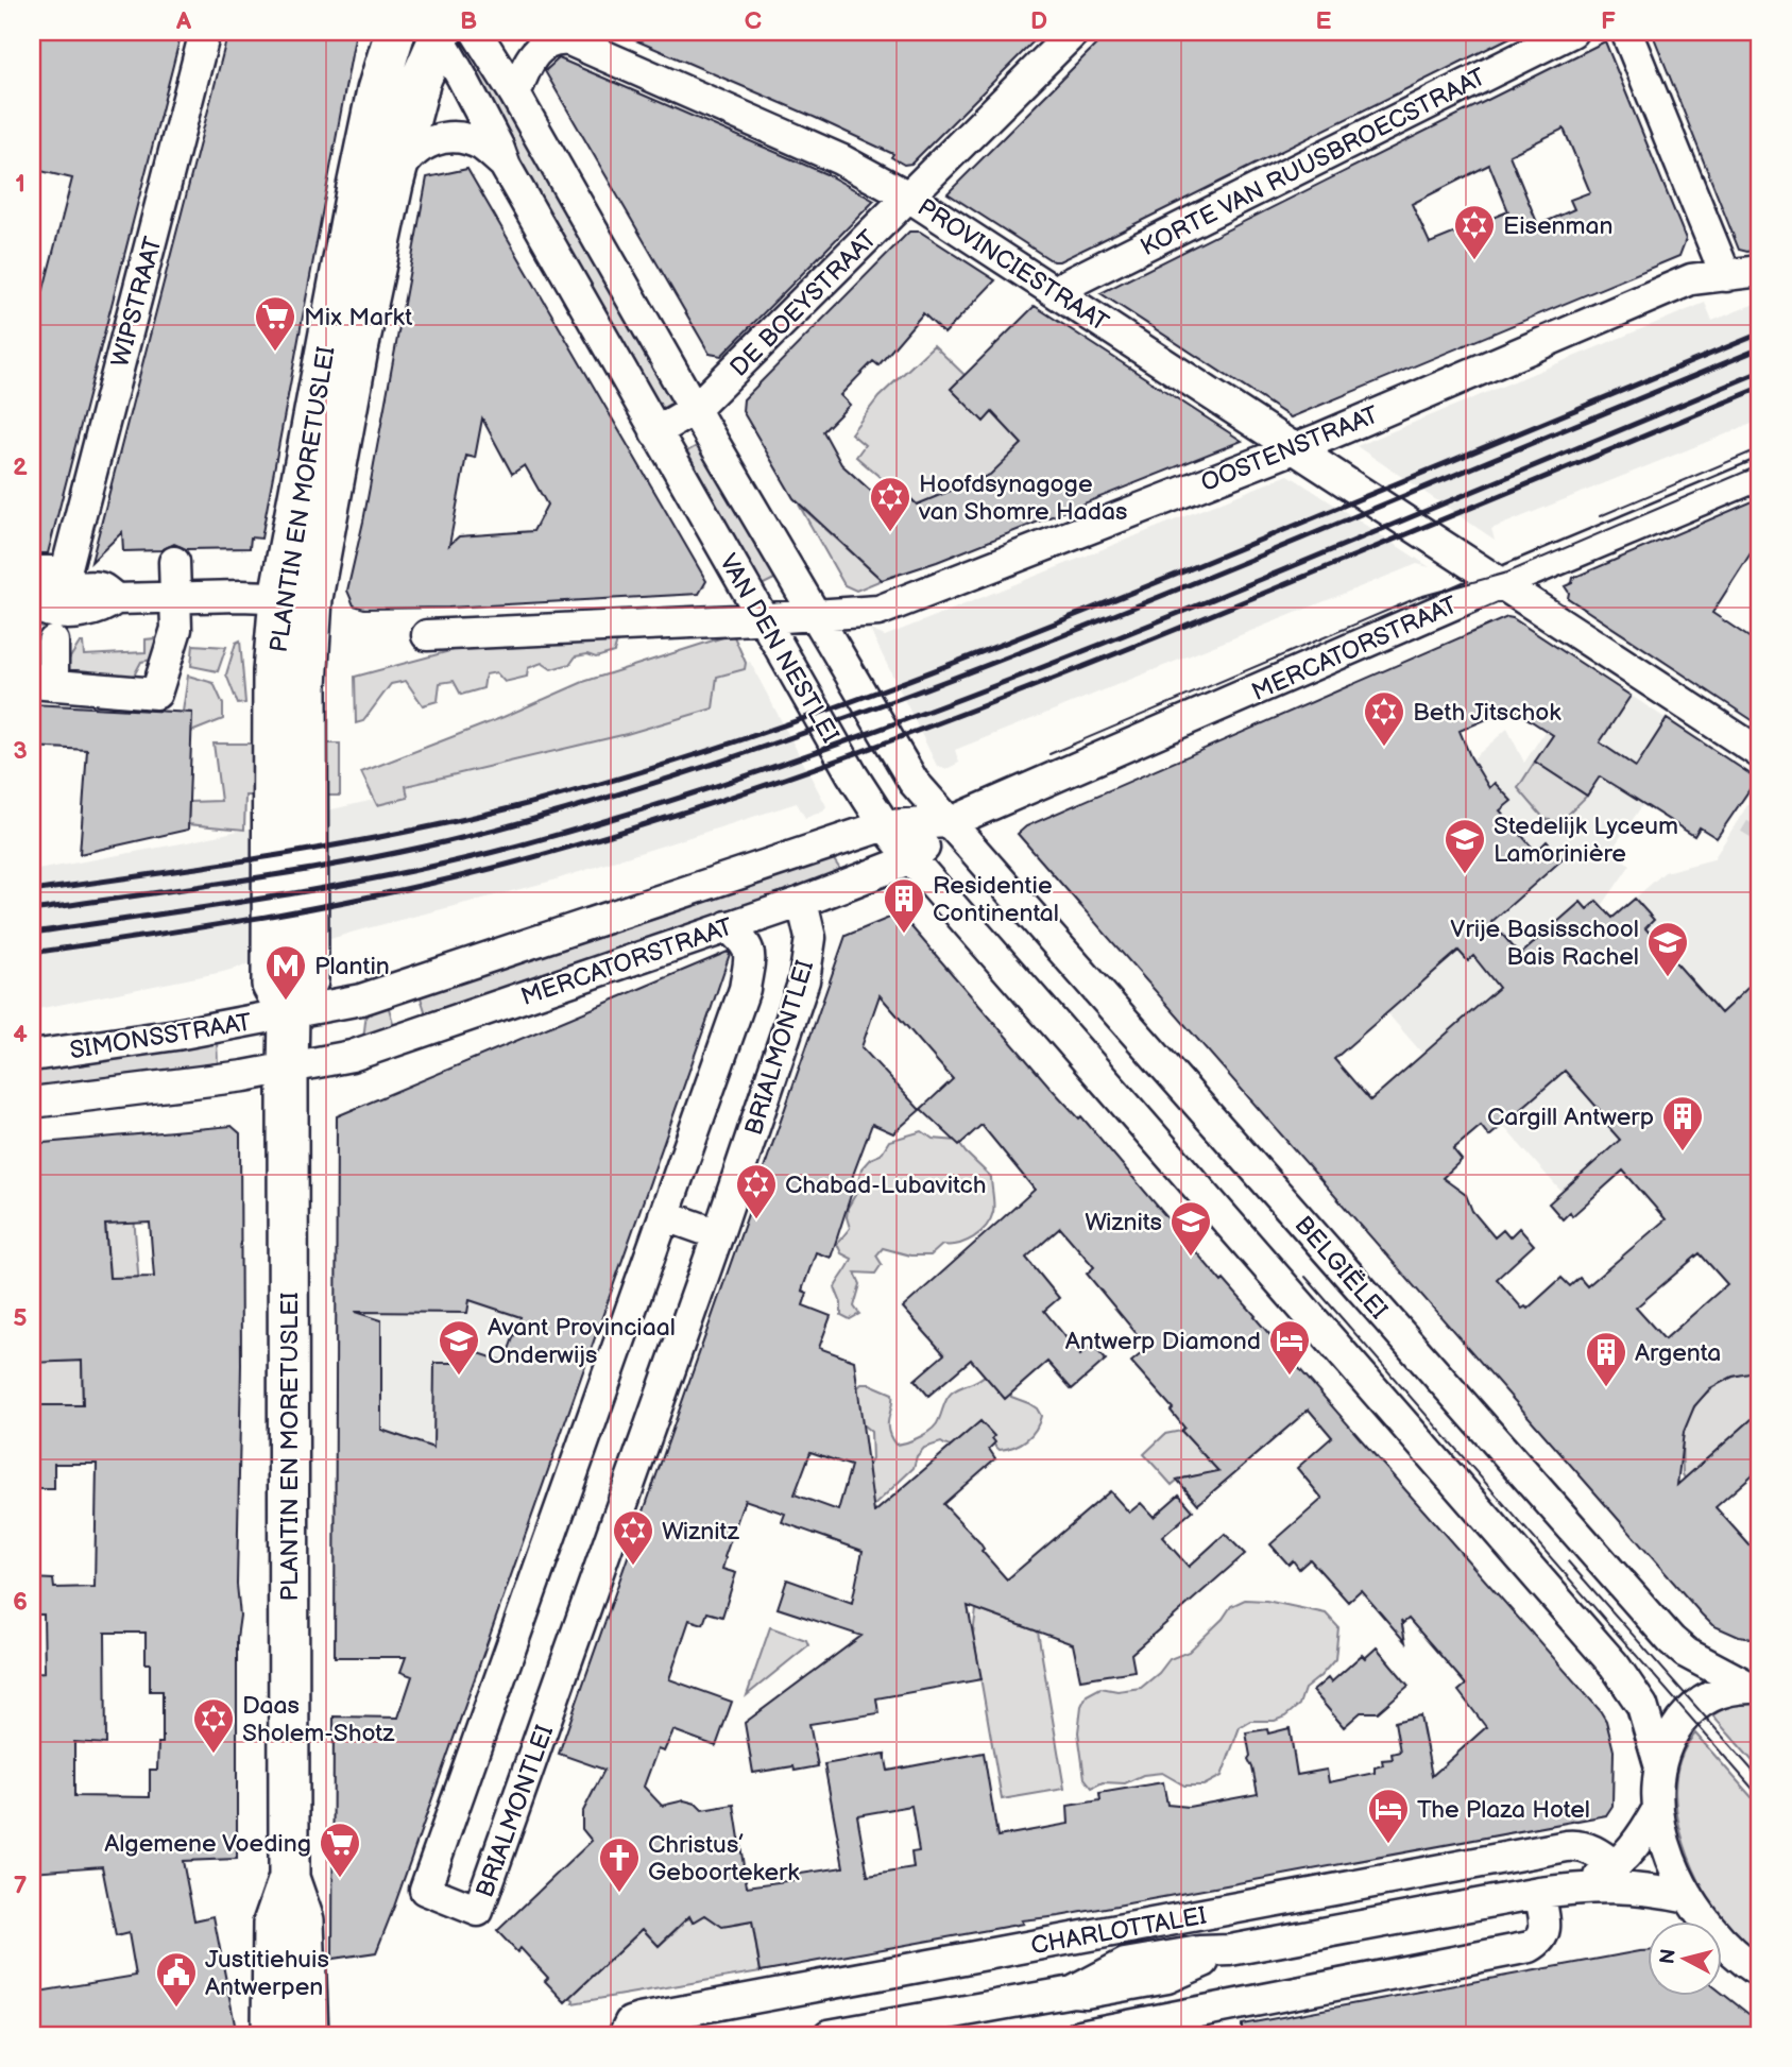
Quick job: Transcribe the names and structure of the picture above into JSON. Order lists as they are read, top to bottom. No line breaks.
{"streets":{"main road":["PLANTIN EN MORETUSLEI"],"street":["KORTE VAN RUUSBROECSTRAAT","PROVINCIESTRAAT","WIPSTRAAT","DE BOEYSTRAAT","OOSTENSTRAAT","VAN DEN NESTLEI","MERCATORSTRAAT","SIMONSSTRAAT","BRIALMONTLEI","BELGIËLEI","CHARLOTTALEI"]},"crossings":[["KORTE VAN RUUSBROECSTRAAT","PROVINCIESTRAAT"],["PROVINCIESTRAAT","DE BOEYSTRAAT"],["PROVINCIESTRAAT","OOSTENSTRAAT"],["PROVINCIESTRAAT","VAN DEN NESTLEI"],["PROVINCIESTRAAT","MERCATORSTRAAT"],["DE BOEYSTRAAT","VAN DEN NESTLEI"],["OOSTENSTRAAT","VAN DEN NESTLEI"],["PLANTIN EN MORETUSLEI","VAN DEN NESTLEI"],["PLANTIN EN MORETUSLEI","MERCATORSTRAAT"],["PLANTIN EN MORETUSLEI","SIMONSSTRAAT"],["VAN DEN NESTLEI","MERCATORSTRAAT"],["VAN DEN NESTLEI","BELGIËLEI"],["MERCATORSTRAAT","SIMONSSTRAAT"],["MERCATORSTRAAT","BRIALMONTLEI"],["MERCATORSTRAAT","BELGIËLEI"],["BELGIËLEI","CHARLOTTALEI"]],"places":{"synagogue":["Eisenman","Hoofdsynagoge van Shomre Hadas","Beth Jitschok","Chabad-Lubavitch","Wiznitz","Daas Sholem-Shotz"],"supermarket":["Mix Markt","Algemene Voeding"],"school or university":["Stedelijk Lyceum Lamorinière","Vrije Basisschool Bais Rachel","Wiznits","Avant Provinciaal Onderwijs"],"building":["Residentie Continental","Cargill Antwerp","Argenta"],"metro station":["Plantin"],"hotel":["Antwerp Diamond","The Plaza Hotel"],"church":["Christus’ Geboortekerk"],"public building":["Justitiehuis Antwerpen"]},"north":"left","grid":{"columns":["A","B","C","D","E","F"],"rows":["1","2","3","4","5","6","7"]}}
